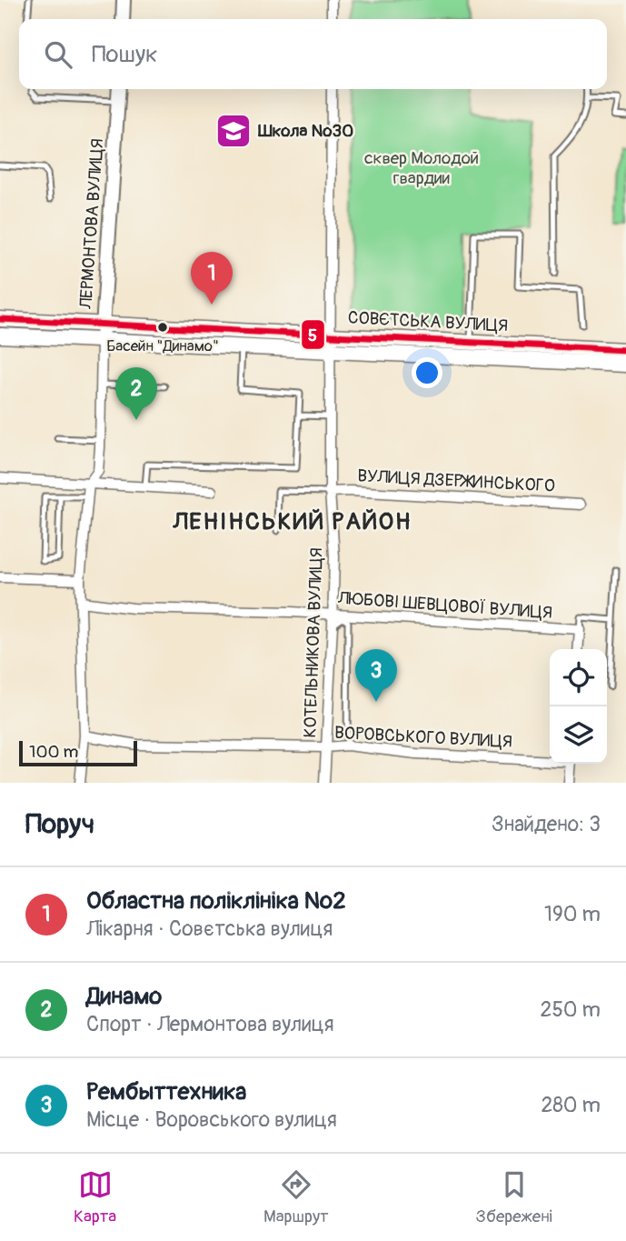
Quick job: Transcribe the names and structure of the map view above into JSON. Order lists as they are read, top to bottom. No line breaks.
{"streets":{"main road":["СОВЄТСЬКА ВУЛИЦЯ"],"street":["ЛЕРМОНТОВА ВУЛИЦЯ","ВУЛИЦЯ ДЗЕРЖИНСЬКОГО","ЛЮБОВІ ШЕВЦОВОЇ ВУЛИЦЯ","КОТЕЛЬНИКОВА ВУЛИЦЯ","ВОРОВСЬКОГО ВУЛИЦЯ"]},"crossings":[["ЛЕРМОНТОВА ВУЛИЦЯ","СОВЄТСЬКА ВУЛИЦЯ"],["ЛЕРМОНТОВА ВУЛИЦЯ","ЛЮБОВІ ШЕВЦОВОЇ ВУЛИЦЯ"],["ЛЕРМОНТОВА ВУЛИЦЯ","ВОРОВСЬКОГО ВУЛИЦЯ"],["СОВЄТСЬКА ВУЛИЦЯ","КОТЕЛЬНИКОВА ВУЛИЦЯ"],["ВУЛИЦЯ ДЗЕРЖИНСЬКОГО","КОТЕЛЬНИКОВА ВУЛИЦЯ"],["ЛЮБОВІ ШЕВЦОВОЇ ВУЛИЦЯ","КОТЕЛЬНИКОВА ВУЛИЦЯ"],["КОТЕЛЬНИКОВА ВУЛИЦЯ","ВОРОВСЬКОГО ВУЛИЦЯ"]],"districts":["ЛЕНІНСЬКИЙ РАЙОН"],"parks":["сквер Молодой гвардии"],"places":{"school or university":["Школа №30"],"other":["Басейн \"Динамо\""]},"lines":["transit line 5"],"scale_bar":"100 m","page":{"search":"Пошук","pins":["1","2","3"],"scale":"100 m","heading":["Поруч","Знайдено: 3"],"list":[{"mark":"1","name":"Областна поліклініка №2","note":"Лікарня · Совєтська вулиця","value":"190 m"},{"mark":"2","name":"Динамо","note":"Спорт · Лермонтова вулиця","value":"250 m"},{"mark":"3","name":"Рембыттехника","note":"Місце · Воровського вулиця","value":"280 m"}],"nav":["Карта","Маршрут","Збережені"]}}
